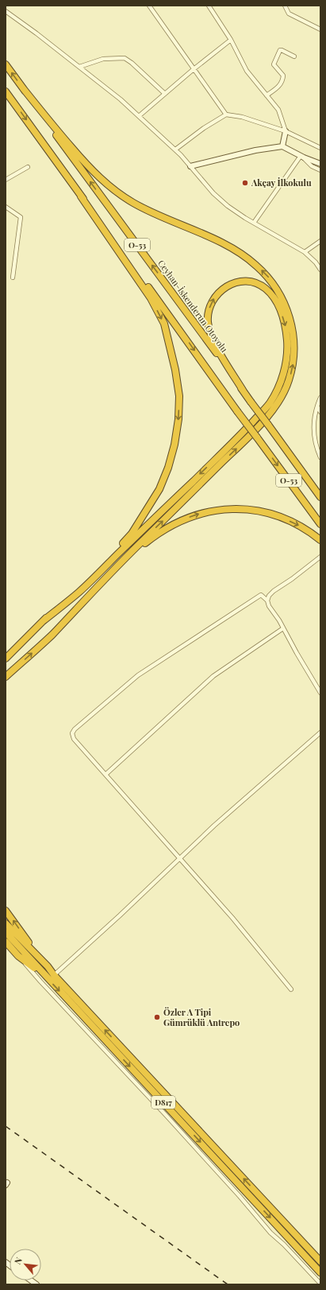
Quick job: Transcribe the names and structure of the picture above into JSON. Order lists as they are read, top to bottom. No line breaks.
{"streets":{"highway":["O-53","Ceyhan-İskenderun Otoyolu","D817"]},"places":["Akçay İlkokulu","Özler A Tipi Gümrüklü Antrepo"],"north":"top left"}
